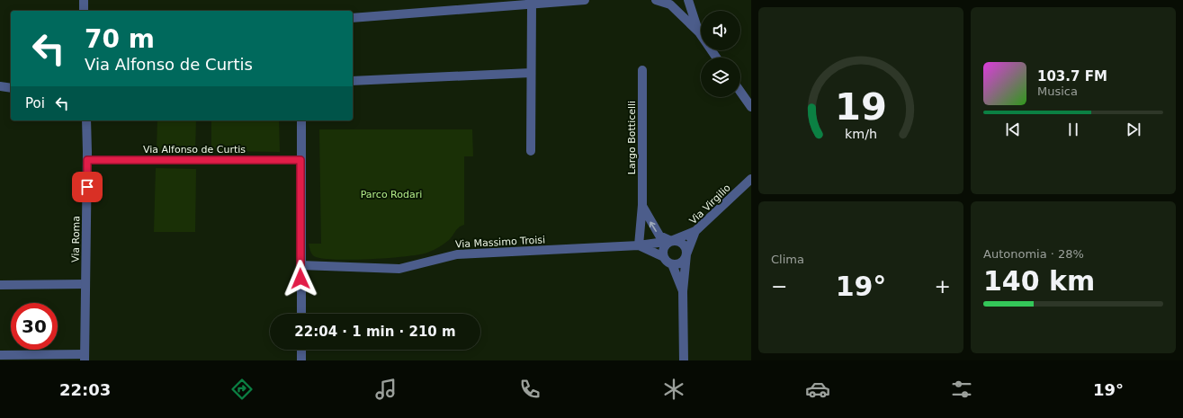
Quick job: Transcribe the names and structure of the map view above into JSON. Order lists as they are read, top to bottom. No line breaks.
{"streets":{"street":["Largo Botticelli","Via Alfonso de Curtis","Via Virgilio","Via Roma","Via Massimo Troisi"]},"crossings":[["Largo Botticelli","Via Virgilio"],["Largo Botticelli","Via Massimo Troisi"],["Via Alfonso de Curtis","Via Roma"],["Via Virgilio","Via Massimo Troisi"]],"parks":["Parco Rodari"],"page":{"turn":["70 m","Via Alfonso de Curtis"],"song":["103.7 FM","Musica"],"then":"Poi","tile":["Clima",["Autonomia · 28%","140 km"]],"heat":["−","19°","+"],"limit":"30","trip":"22:04 · 1 min · 210 m","tabs":["22:03","19°"],"gauge":["19","km/h"]}}
